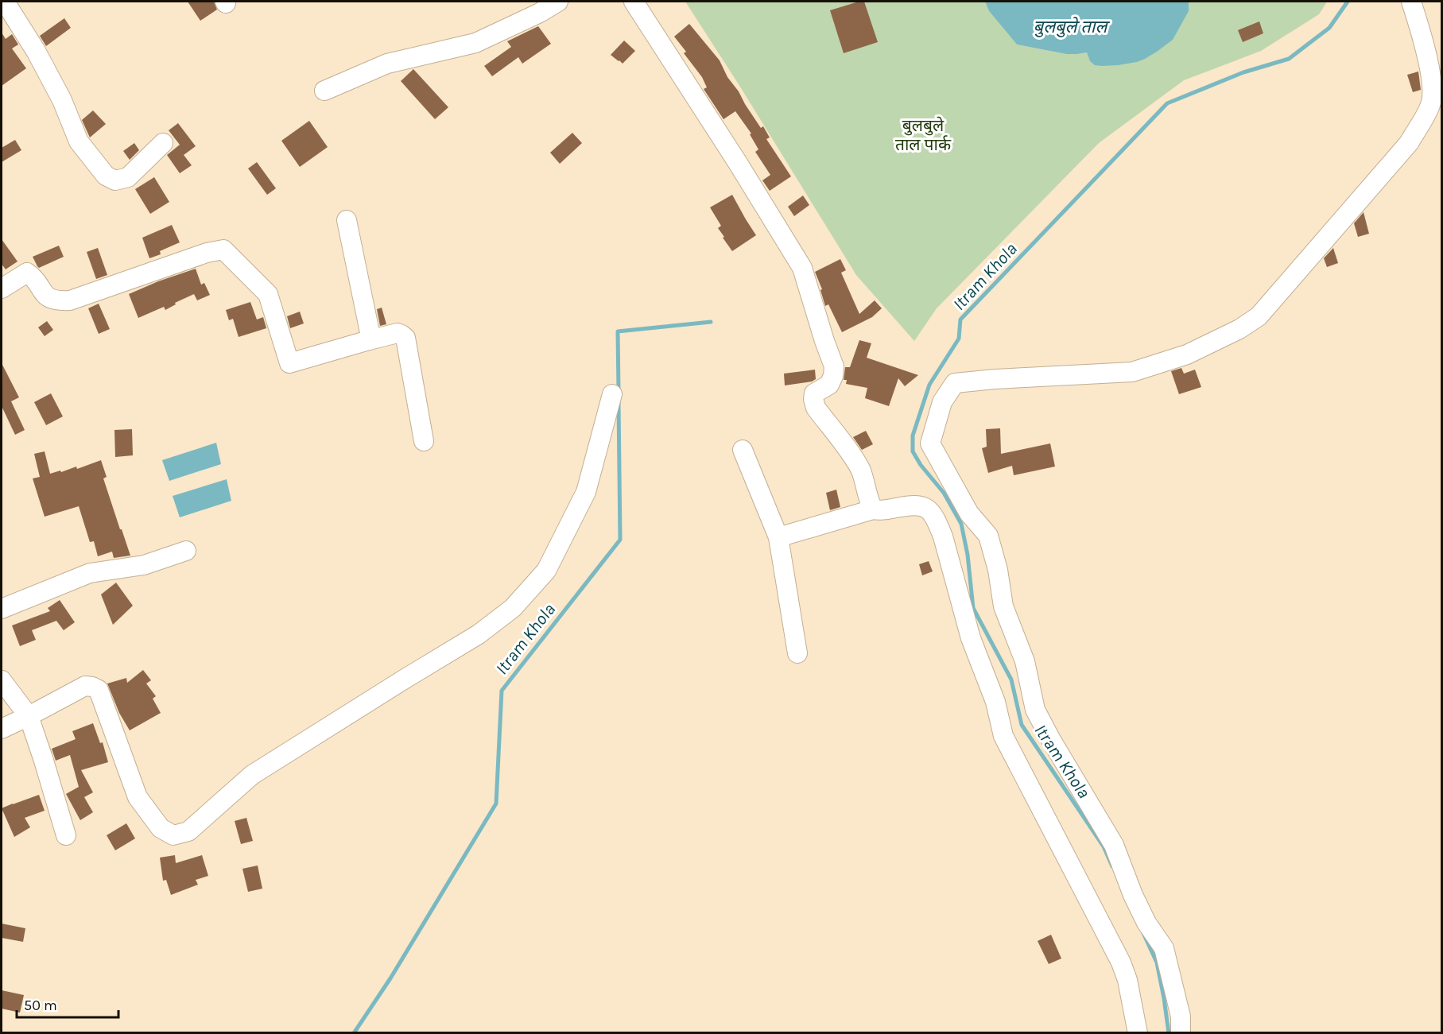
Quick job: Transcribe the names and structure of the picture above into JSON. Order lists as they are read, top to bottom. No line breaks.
{"water":["बुलबुले ताल","Itram Khola"],"parks":["बुलबुले ताल पार्क"],"scale_bar":"50 m"}
